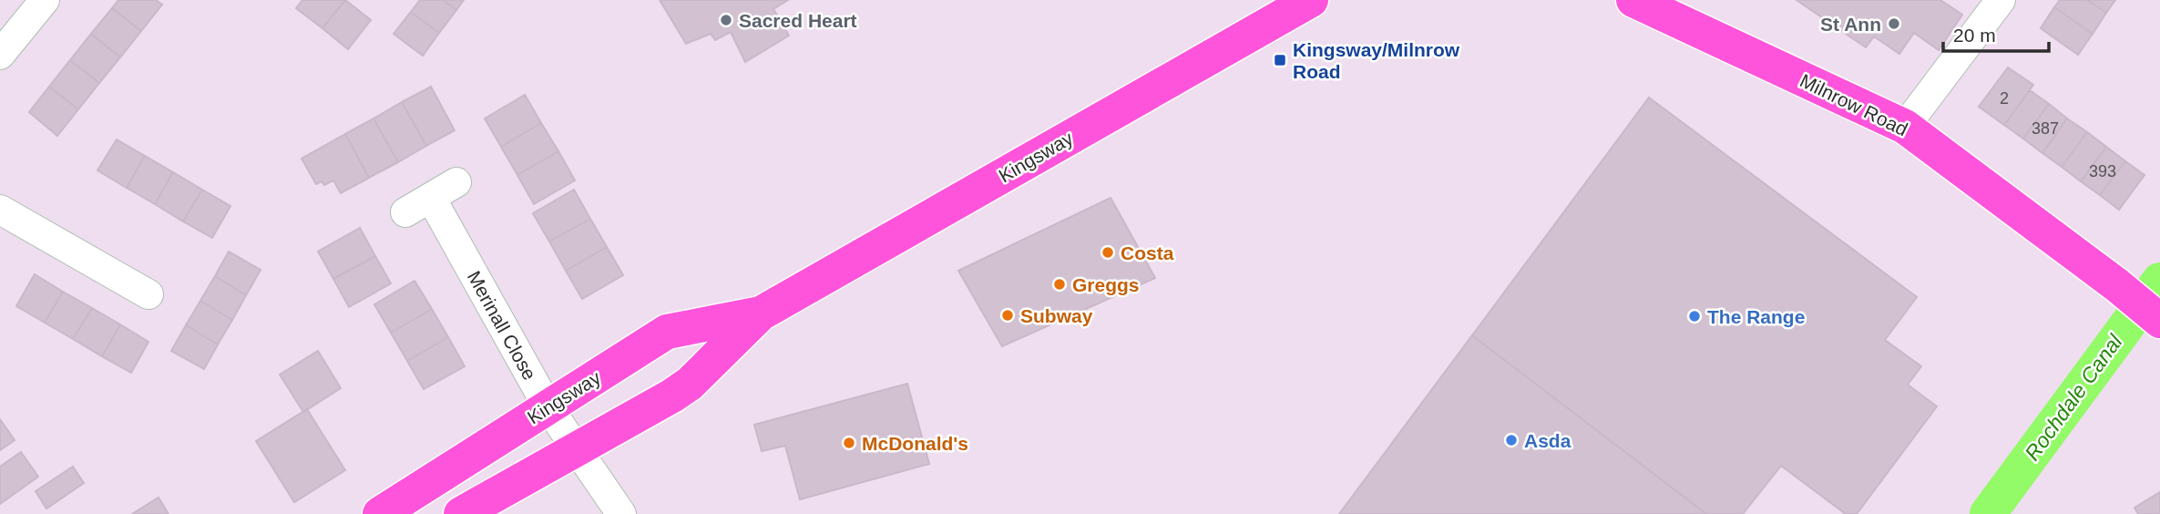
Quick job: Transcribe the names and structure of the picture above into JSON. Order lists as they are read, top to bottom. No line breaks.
{"streets":{"main road":["Milnrow Road","Kingsway"],"street":["Merinall Close"]},"crossings":[["Kingsway","Merinall Close"]],"water":["Rochdale Canal"],"places":{"other":["Sacred Heart","St Ann","Costa","Greggs","Subway","The Range","Asda","McDonald's"],"transit":["Kingsway/Milnrow Road"]},"house_numbers":["2","387","393"],"scale_bar":"20 m"}
